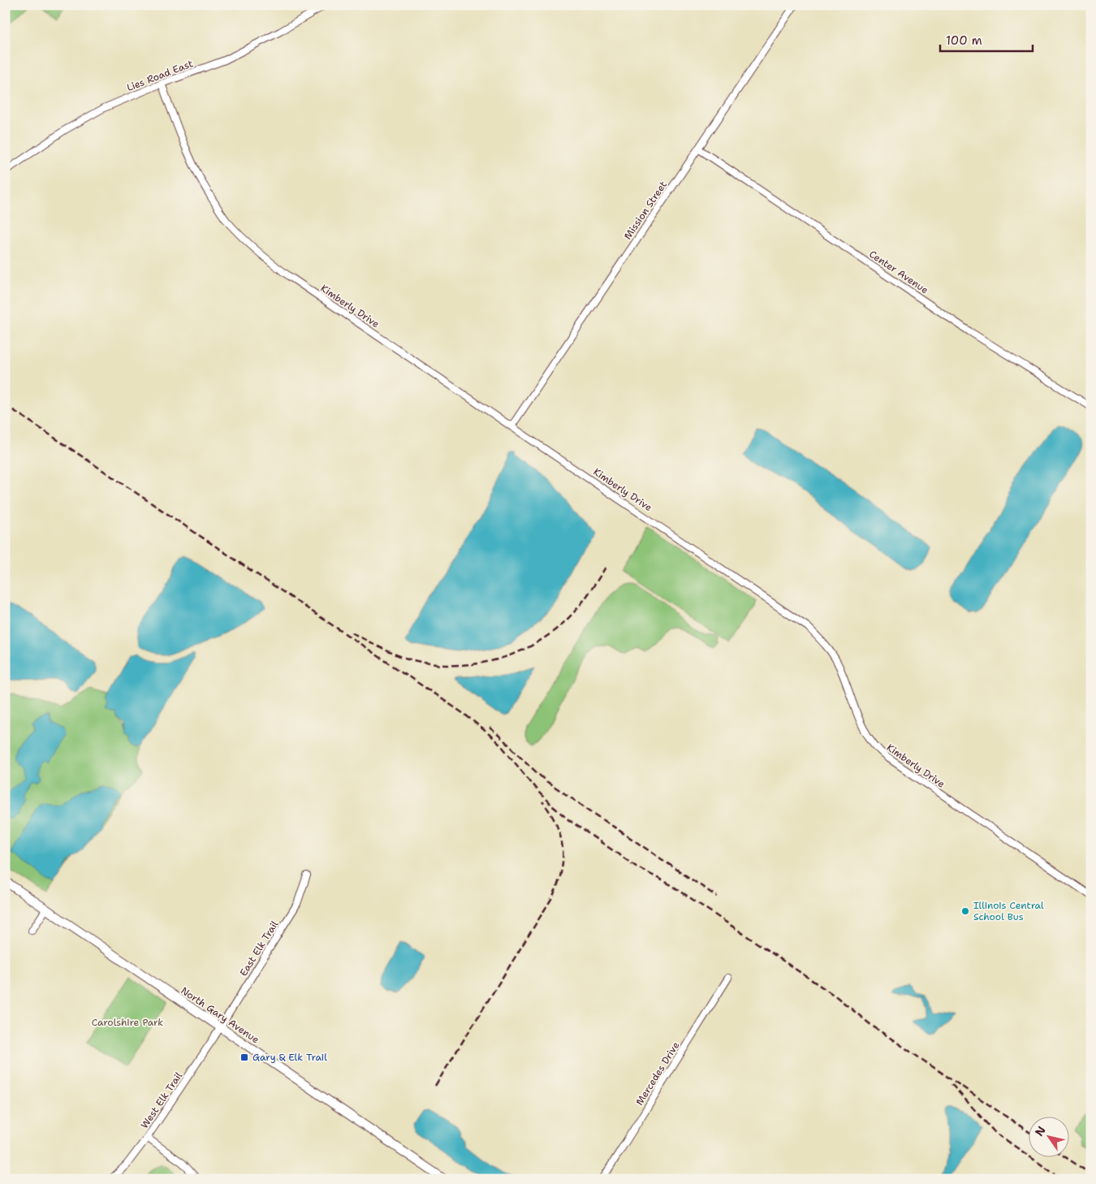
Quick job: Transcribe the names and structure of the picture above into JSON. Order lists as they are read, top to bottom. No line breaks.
{"streets":{"street":["Lies Road East","Mission Street","Center Avenue","Kimberly Drive","East Elk Trail","North Gary Avenue","Mercedes Drive","West Elk Trail"]},"crossings":[["Lies Road East","Kimberly Drive"],["Mission Street","Center Avenue"],["Mission Street","Kimberly Drive"],["East Elk Trail","North Gary Avenue"],["East Elk Trail","West Elk Trail"],["North Gary Avenue","West Elk Trail"]],"parks":["Carolshire Park"],"places":{"other":["Illinois Central School Bus"],"transit":["Gary & Elk Trail"]},"scale_bar":"100 m","north":"top left"}
